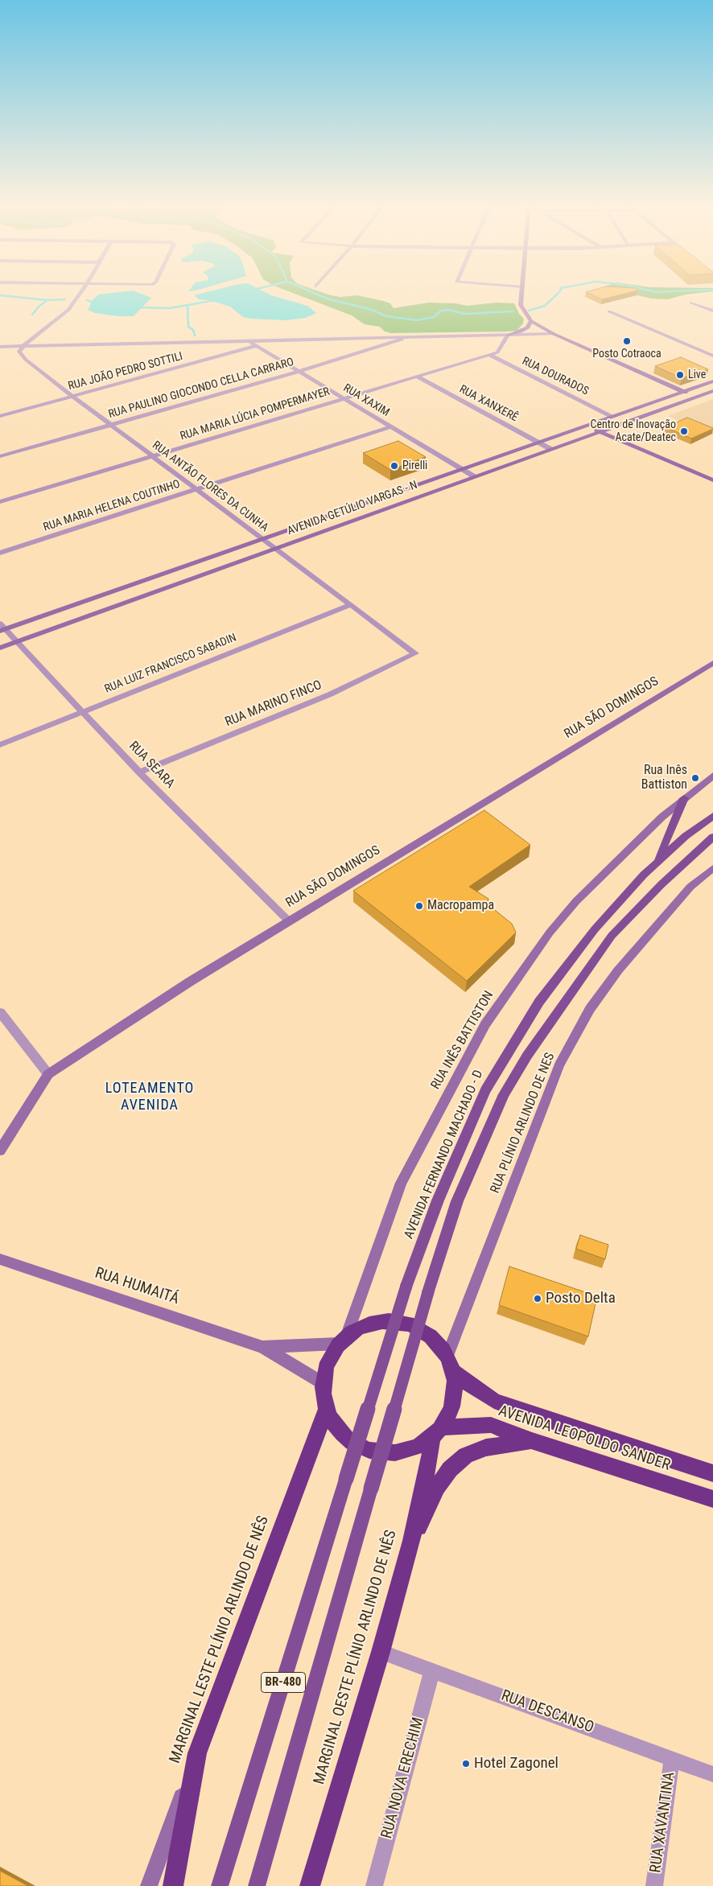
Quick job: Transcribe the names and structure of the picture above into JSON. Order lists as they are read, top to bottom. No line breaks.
{"streets":{"highway":["AVENIDA LEOPOLDO SANDER","MARGINAL LESTE PLÍNIO ARLINDO DE NÊS","MARGINAL OESTE PLÍNIO ARLINDO DE NÊS"],"main road":["AVENIDA FERNANDO MACHADO - D","BR-480"],"street":["RUA JOÃO PEDRO SOTTILI","RUA DOURADOS","RUA PAULINO GIOCONDO CELLA CARRARO","RUA XAXIM","RUA XANXERÊ","RUA MARIA LÚCIA POMPERMAYER","RUA ANTÃO FLORES DA CUNHA","RUA MARIA HELENA COUTINHO","AVENIDA GETÚLIO VARGAS - N","RUA LUIZ FRANCISCO SABADIN","RUA MARINO FINCO","RUA SÃO DOMINGOS","RUA SEARA","RUA INÊS BATTISTON","RUA PLÍNIO ARLINDO DE NES","RUA HUMAITÁ","RUA DESCANSO","RUA NOVA ERECHIM","RUA XAVANTINA"]},"crossings":[["RUA JOÃO PEDRO SOTTILI","RUA XAXIM"],["RUA JOÃO PEDRO SOTTILI","RUA ANTÃO FLORES DA CUNHA"],["RUA DOURADOS","RUA MARIA LÚCIA POMPERMAYER"],["RUA DOURADOS","AVENIDA GETÚLIO VARGAS - N"],["RUA PAULINO GIOCONDO CELLA CARRARO","RUA XAXIM"],["RUA PAULINO GIOCONDO CELLA CARRARO","RUA ANTÃO FLORES DA CUNHA"],["RUA XAXIM","RUA MARIA LÚCIA POMPERMAYER"],["RUA XAXIM","RUA MARIA HELENA COUTINHO"],["RUA XAXIM","AVENIDA GETÚLIO VARGAS - N"],["RUA XANXERÊ","RUA MARIA LÚCIA POMPERMAYER"],["RUA XANXERÊ","AVENIDA GETÚLIO VARGAS - N"],["RUA MARIA LÚCIA POMPERMAYER","RUA ANTÃO FLORES DA CUNHA"],["RUA ANTÃO FLORES DA CUNHA","RUA MARIA HELENA COUTINHO"],["RUA ANTÃO FLORES DA CUNHA","AVENIDA GETÚLIO VARGAS - N"],["RUA ANTÃO FLORES DA CUNHA","RUA LUIZ FRANCISCO SABADIN"],["RUA ANTÃO FLORES DA CUNHA","RUA MARINO FINCO"],["AVENIDA GETÚLIO VARGAS - N","RUA SEARA"],["RUA LUIZ FRANCISCO SABADIN","RUA SEARA"],["RUA MARINO FINCO","RUA SEARA"],["RUA SÃO DOMINGOS","RUA SEARA"],["RUA INÊS BATTISTON","RUA PLÍNIO ARLINDO DE NES"],["RUA INÊS BATTISTON","RUA HUMAITÁ"],["RUA INÊS BATTISTON","AVENIDA LEOPOLDO SANDER"],["RUA INÊS BATTISTON","MARGINAL LESTE PLÍNIO ARLINDO DE NÊS"],["RUA INÊS BATTISTON","MARGINAL OESTE PLÍNIO ARLINDO DE NÊS"],["RUA PLÍNIO ARLINDO DE NES","RUA HUMAITÁ"],["RUA PLÍNIO ARLINDO DE NES","AVENIDA LEOPOLDO SANDER"],["RUA PLÍNIO ARLINDO DE NES","MARGINAL LESTE PLÍNIO ARLINDO DE NÊS"],["RUA PLÍNIO ARLINDO DE NES","MARGINAL OESTE PLÍNIO ARLINDO DE NÊS"],["RUA HUMAITÁ","AVENIDA LEOPOLDO SANDER"],["RUA HUMAITÁ","MARGINAL LESTE PLÍNIO ARLINDO DE NÊS"],["RUA HUMAITÁ","MARGINAL OESTE PLÍNIO ARLINDO DE NÊS"],["AVENIDA LEOPOLDO SANDER","MARGINAL LESTE PLÍNIO ARLINDO DE NÊS"],["AVENIDA LEOPOLDO SANDER","MARGINAL OESTE PLÍNIO ARLINDO DE NÊS"],["MARGINAL LESTE PLÍNIO ARLINDO DE NÊS","MARGINAL OESTE PLÍNIO ARLINDO DE NÊS"],["MARGINAL OESTE PLÍNIO ARLINDO DE NÊS","RUA DESCANSO"],["RUA DESCANSO","RUA NOVA ERECHIM"],["RUA DESCANSO","RUA XAVANTINA"]],"districts":["LOTEAMENTO AVENIDA"],"places":["Posto Cotraoca","Live","Centro de Inovação Acate/Deatec","Pirelli","Rua Inês Battiston","Macropampa","Posto Delta","Hotel Zagonel"]}
